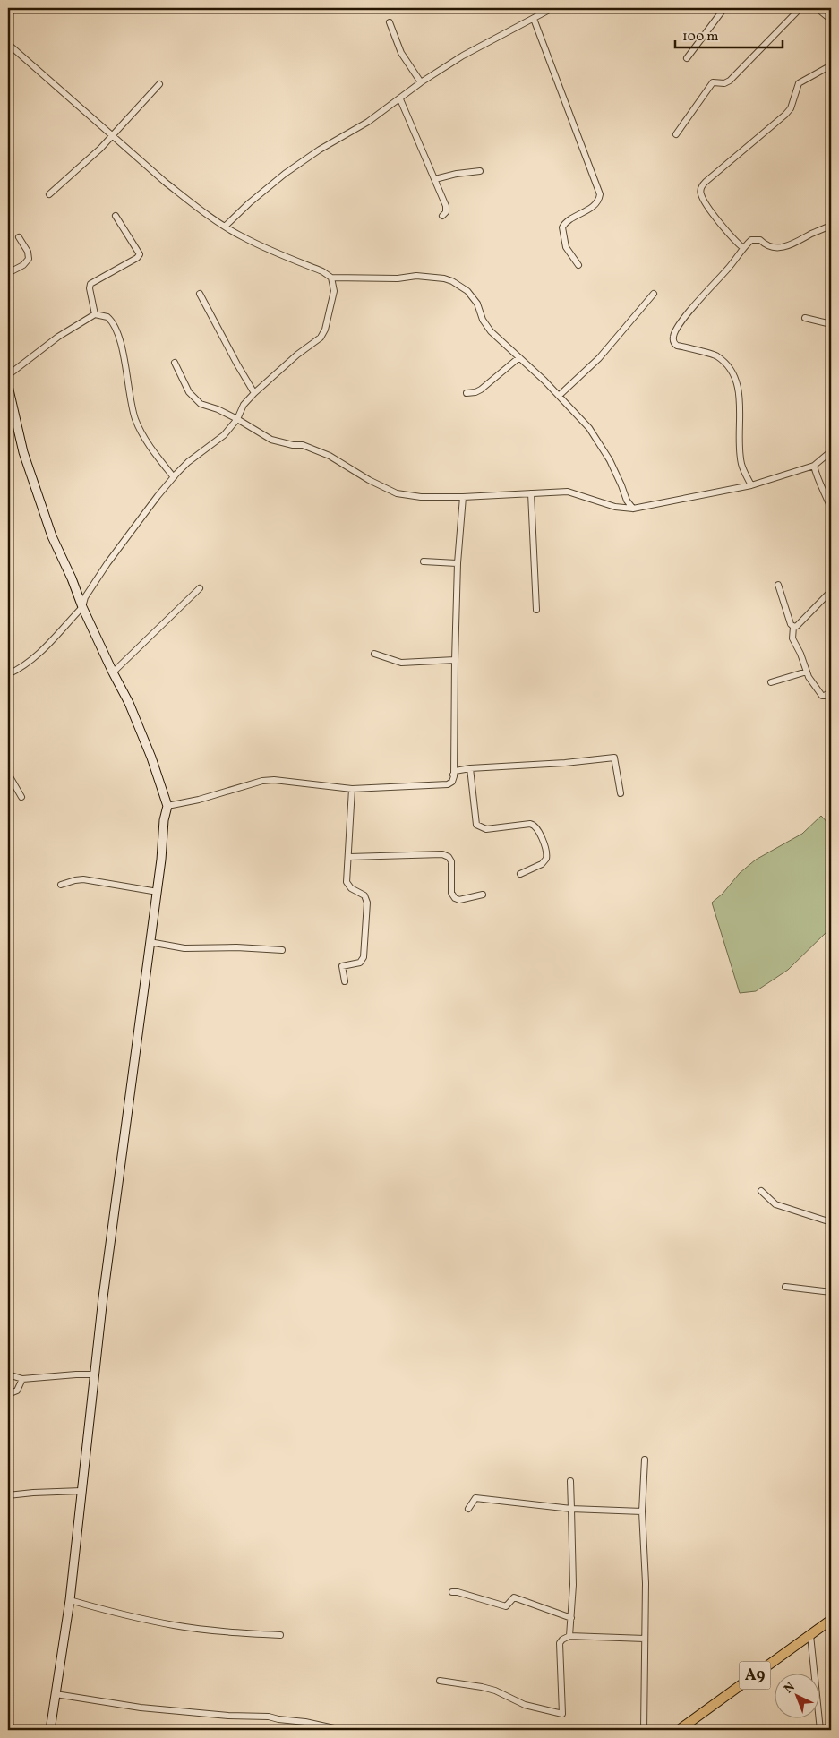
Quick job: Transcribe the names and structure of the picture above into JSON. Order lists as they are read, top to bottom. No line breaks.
{"streets":{"main road":["A9"]},"scale_bar":"100 m","north":"top left"}
